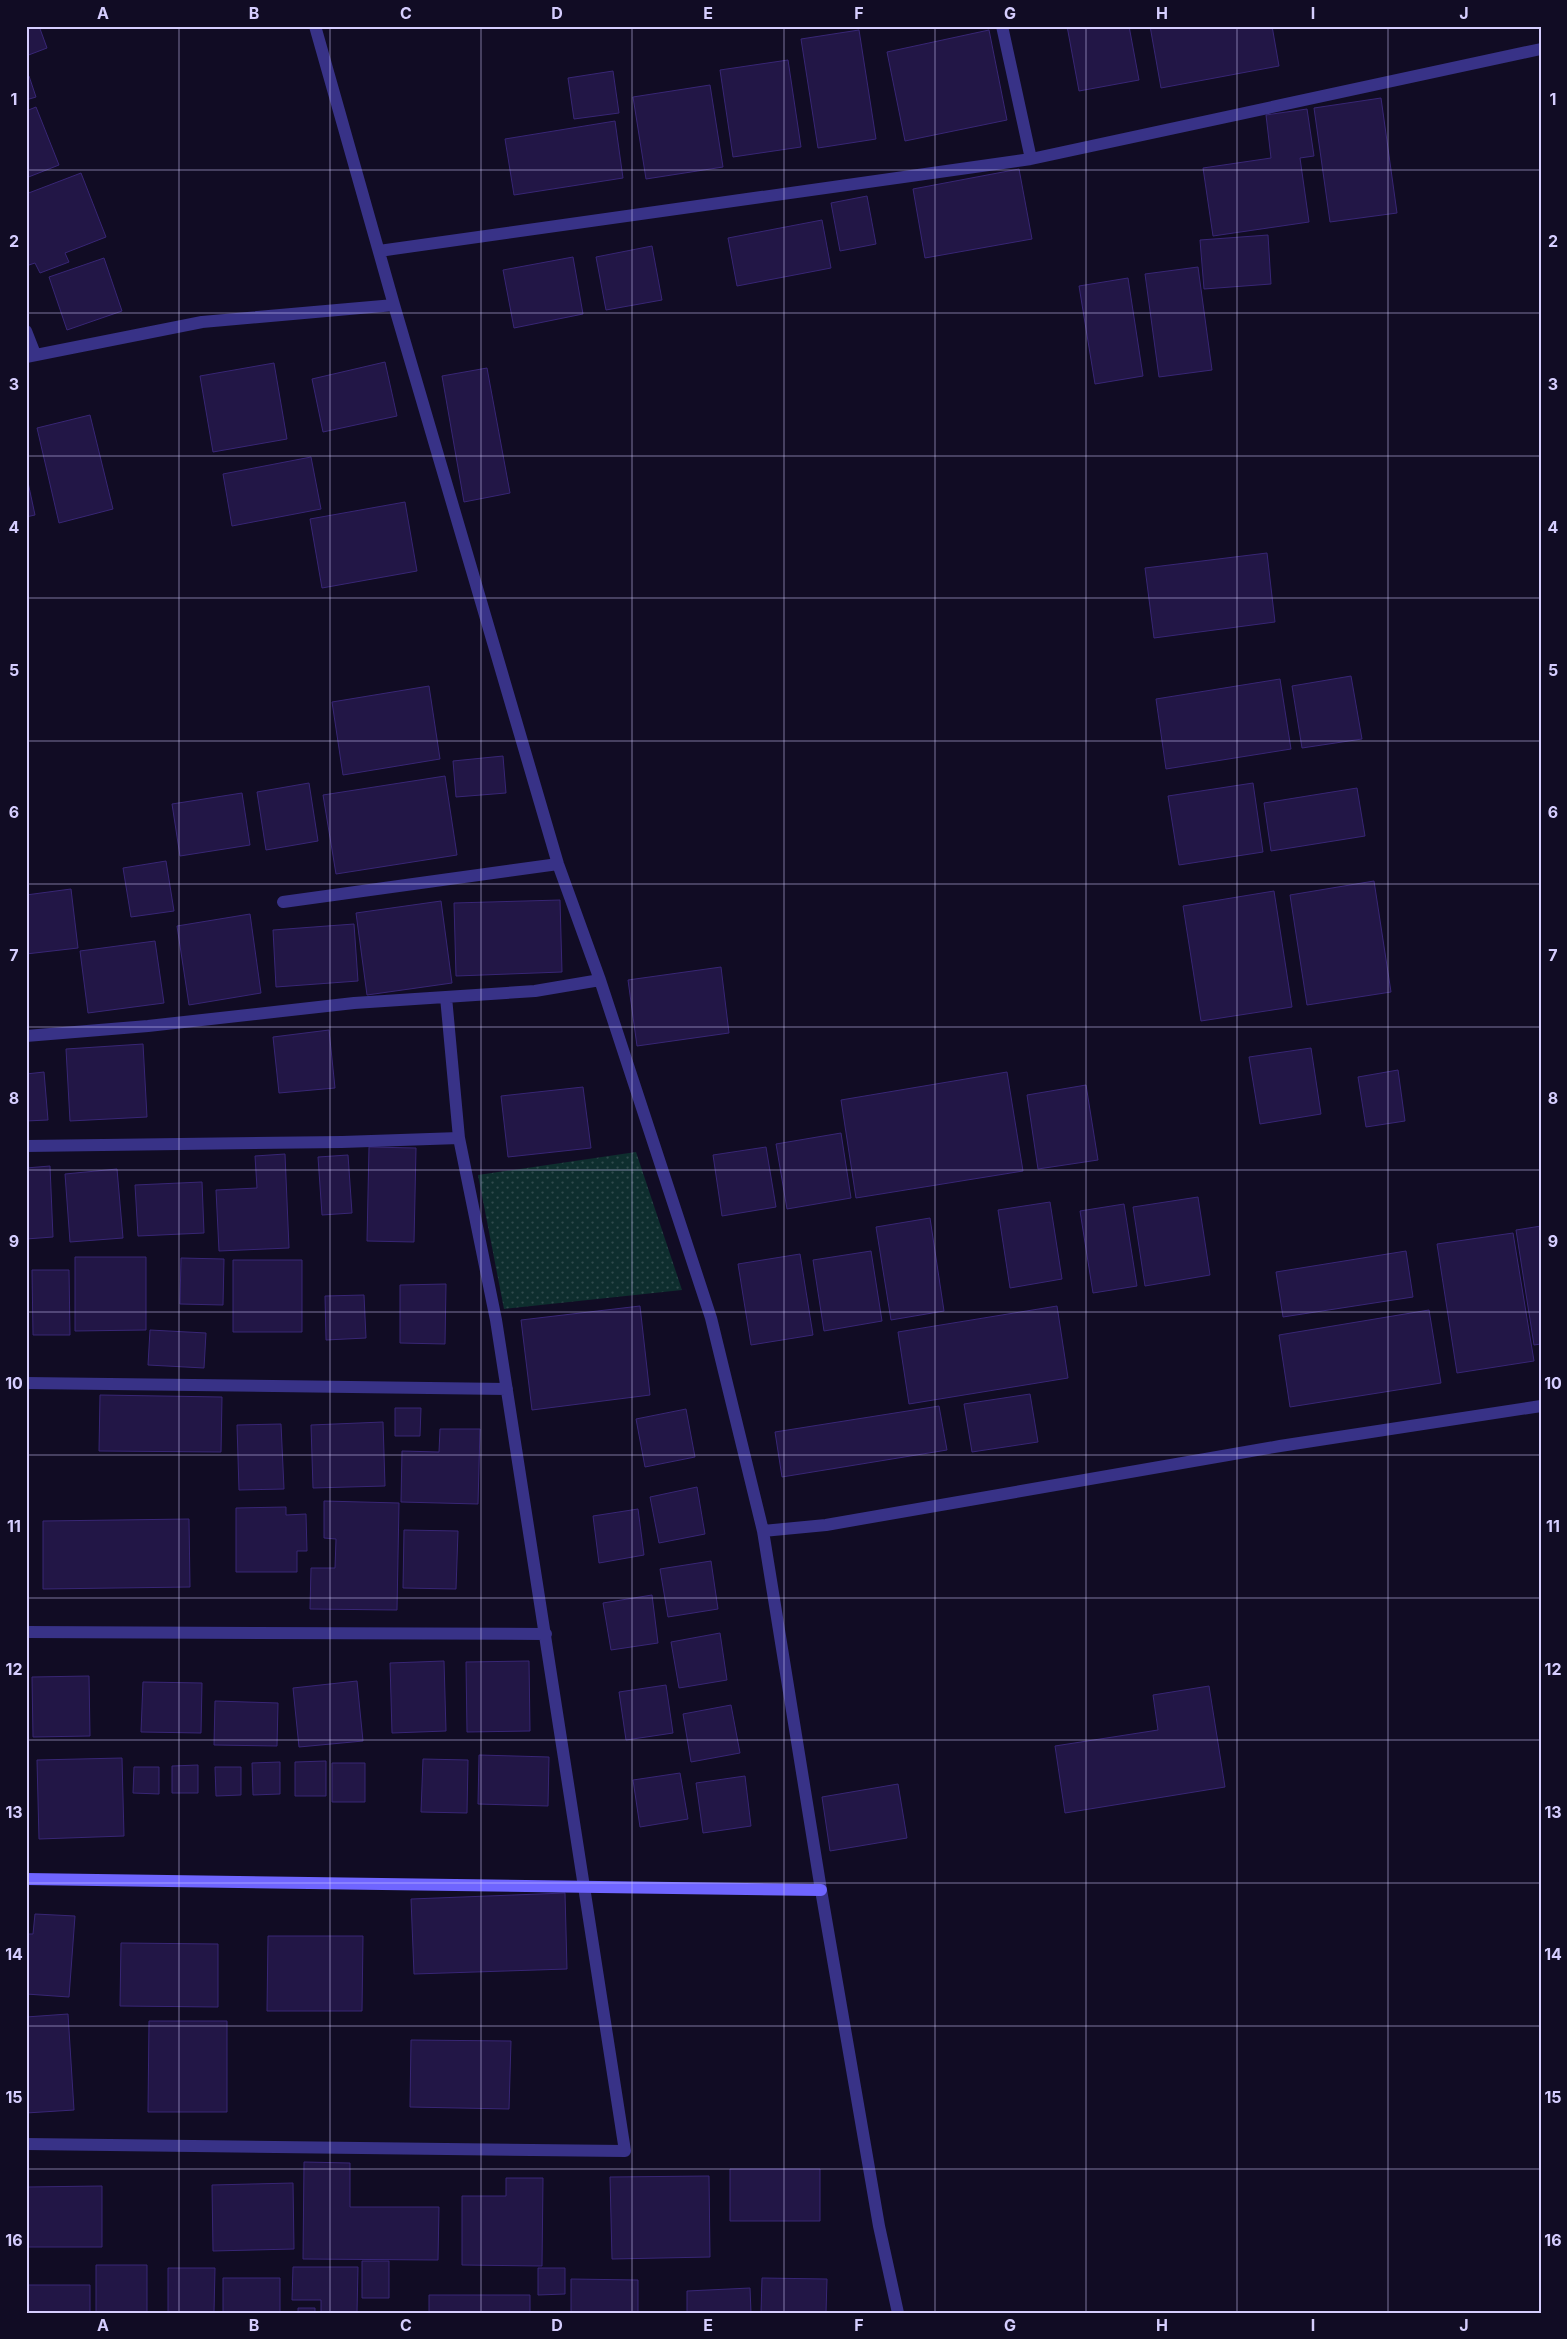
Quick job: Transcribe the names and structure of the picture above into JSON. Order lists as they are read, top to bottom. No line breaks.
{"grid":{"columns":["A","B","C","D","E","F","G","H","I","J"],"rows":["1","2","3","4","5","6","7","8","9","10","11","12","13","14","15","16"]}}
